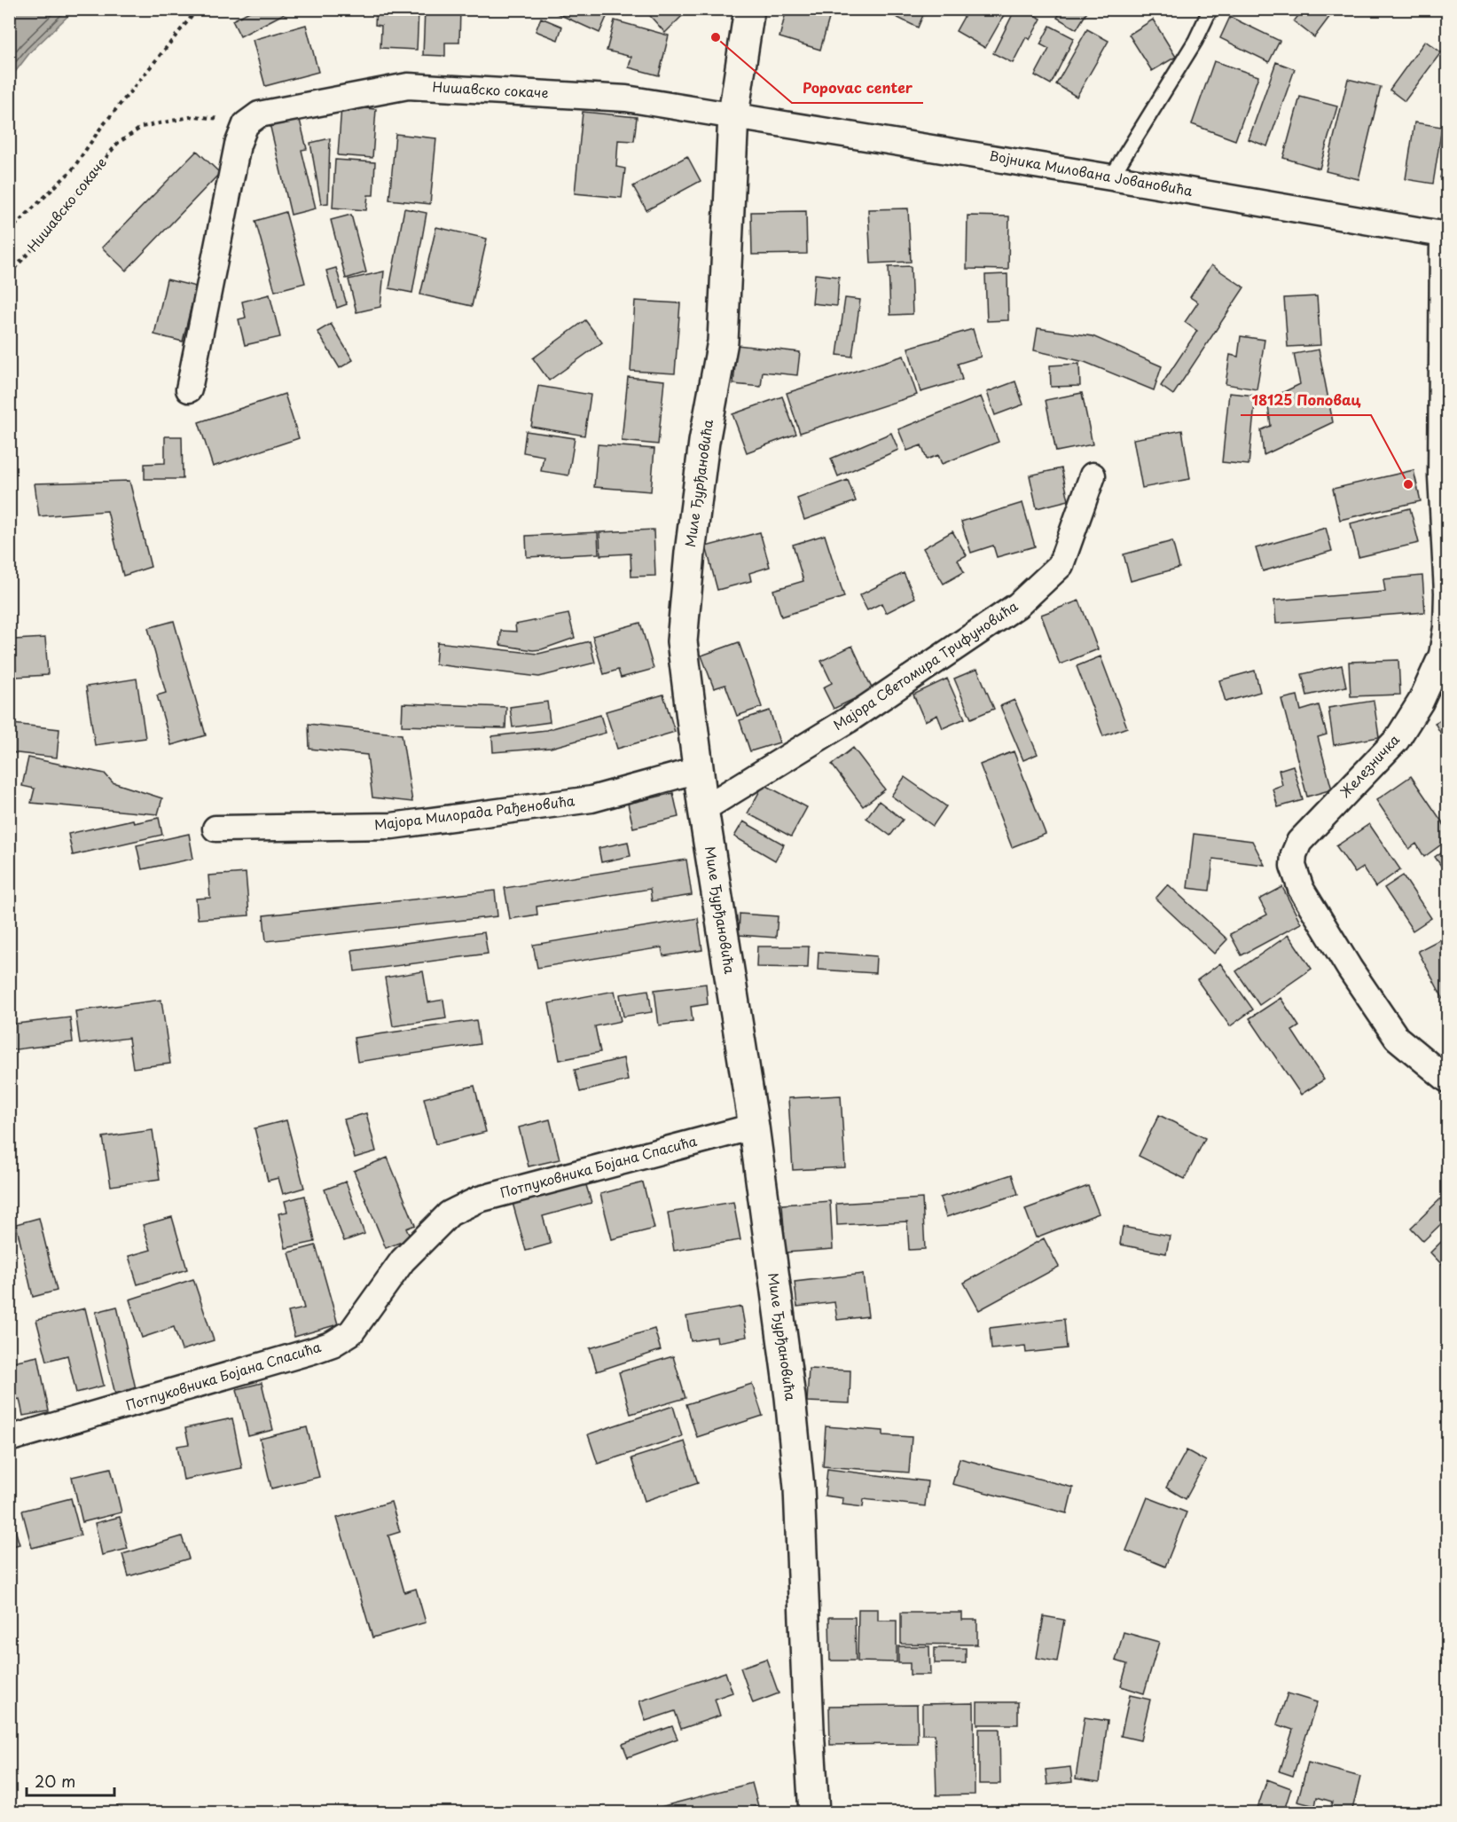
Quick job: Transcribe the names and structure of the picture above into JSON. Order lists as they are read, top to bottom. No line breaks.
{"streets":{"street":["Нишавско сокаче","Војника Милована Јовановића","Миле Ђурђановића","Мајора Светомира Трифуновића","Железничка","Мајора Милорада Рађеновића","Потпуковника Бојана Спасића"]},"crossings":[["Нишавско сокаче","Војника Милована Јовановића"],["Нишавско сокаче","Миле Ђурђановића"],["Војника Милована Јовановића","Миле Ђурђановића"],["Војника Милована Јовановића","Железничка"],["Миле Ђурђановића","Мајора Светомира Трифуновића"],["Миле Ђурђановића","Мајора Милорада Рађеновића"],["Миле Ђурђановића","Потпуковника Бојана Спасића"]],"places":["Popovac center","18125 Поповац"],"scale_bar":"20 m"}
